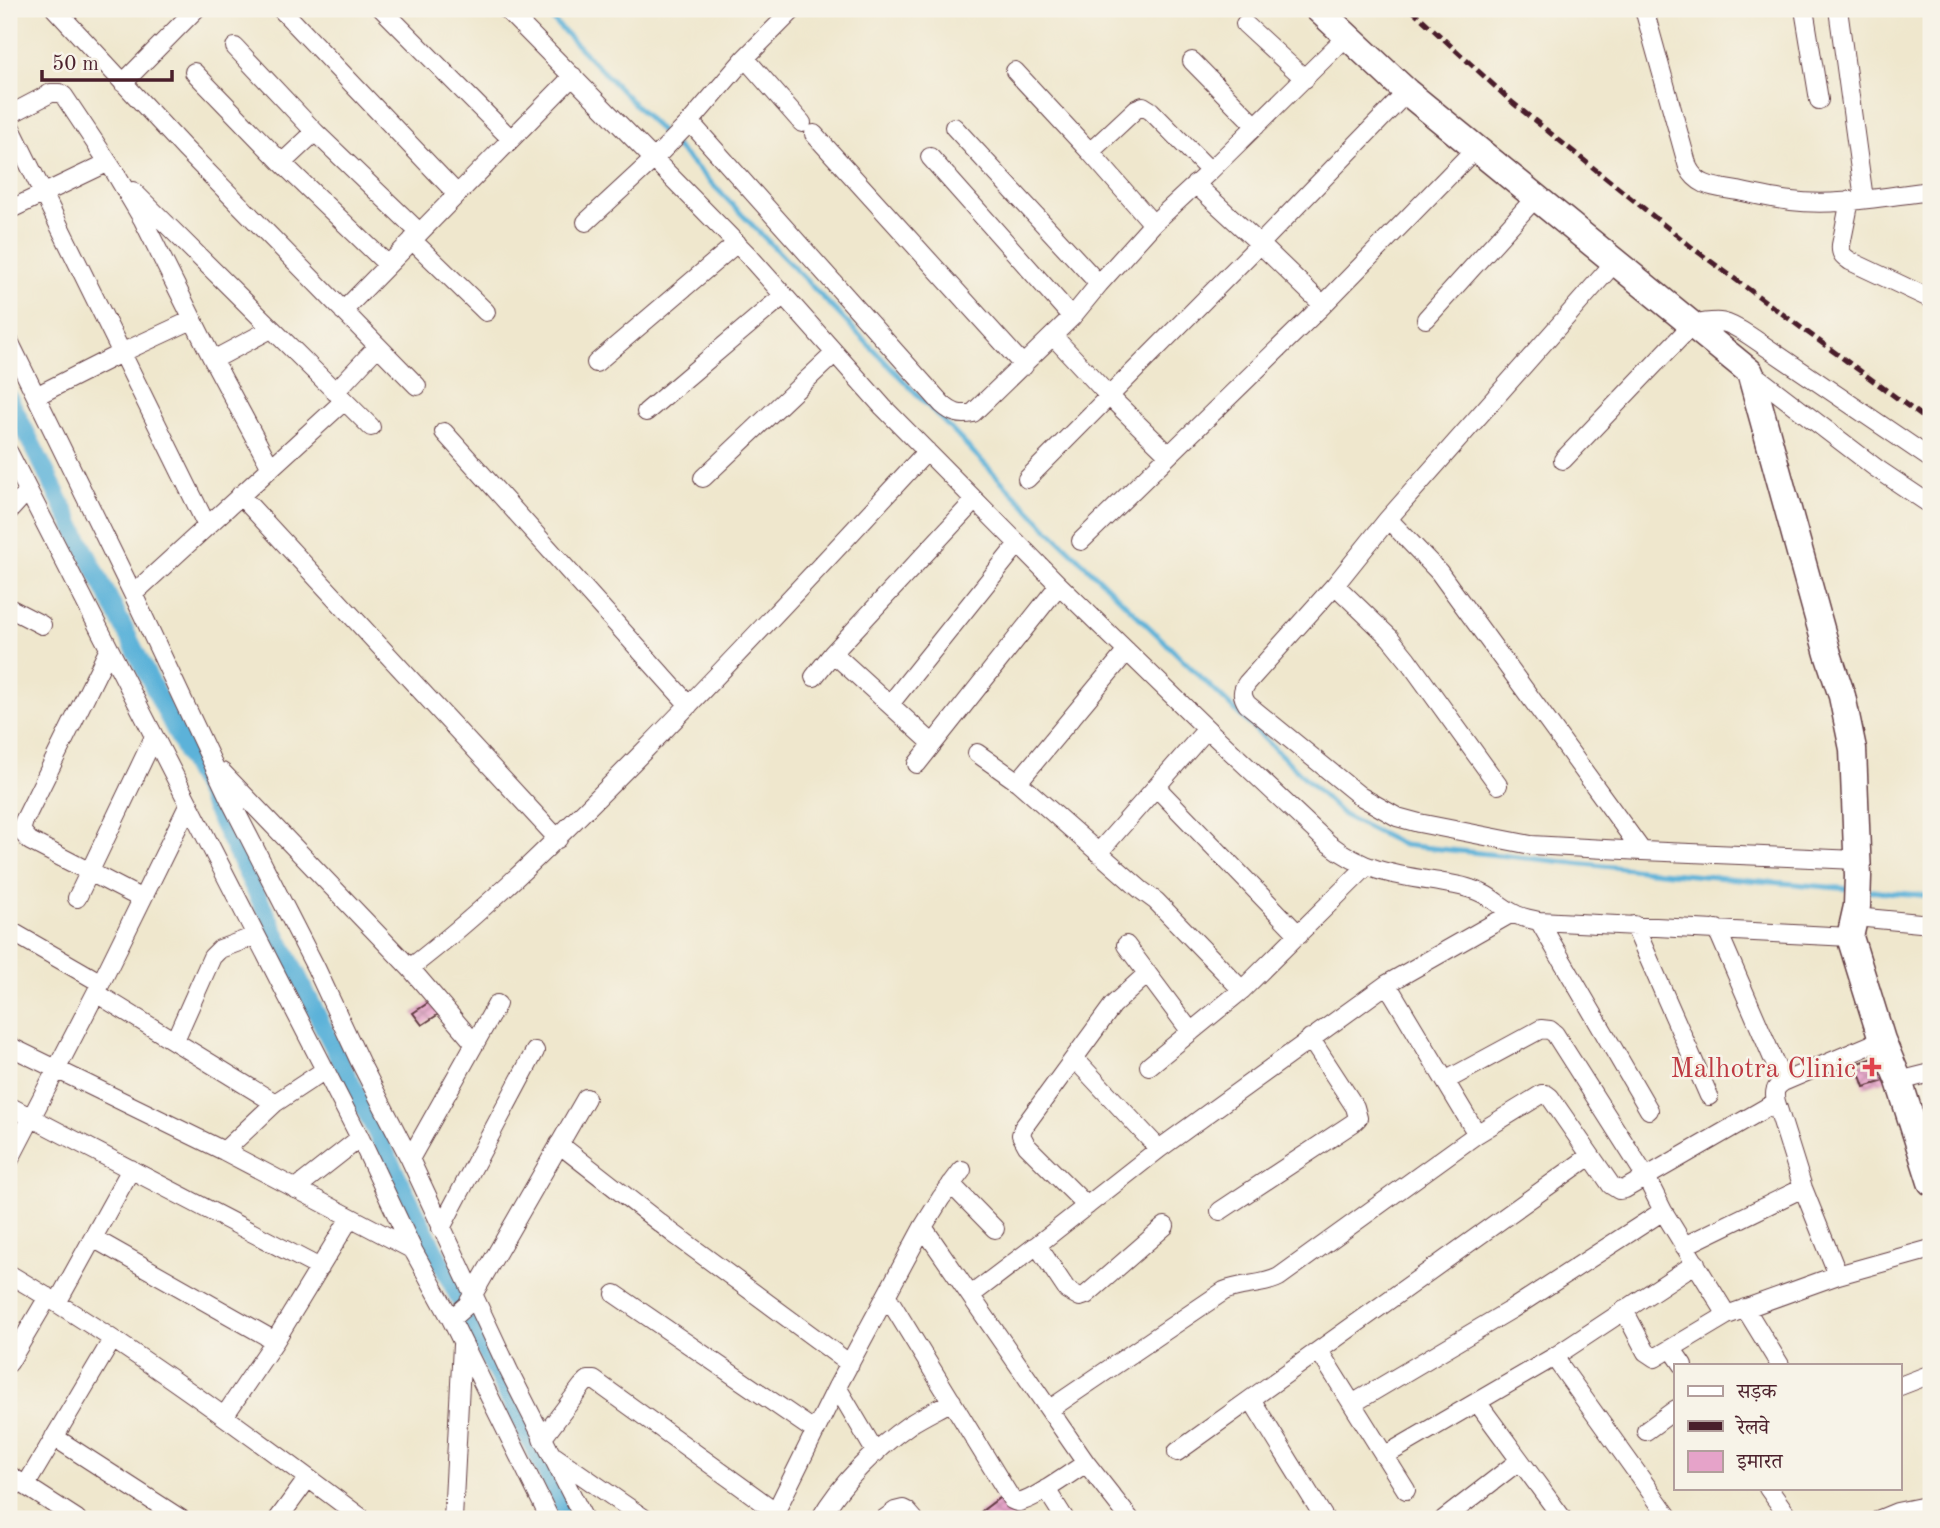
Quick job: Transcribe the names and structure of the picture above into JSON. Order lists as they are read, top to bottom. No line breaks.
{"places":{"health":["Malhotra Clinic"]},"legend":["सड़क","रेलवे","इमारत"],"scale_bar":"50 m"}
